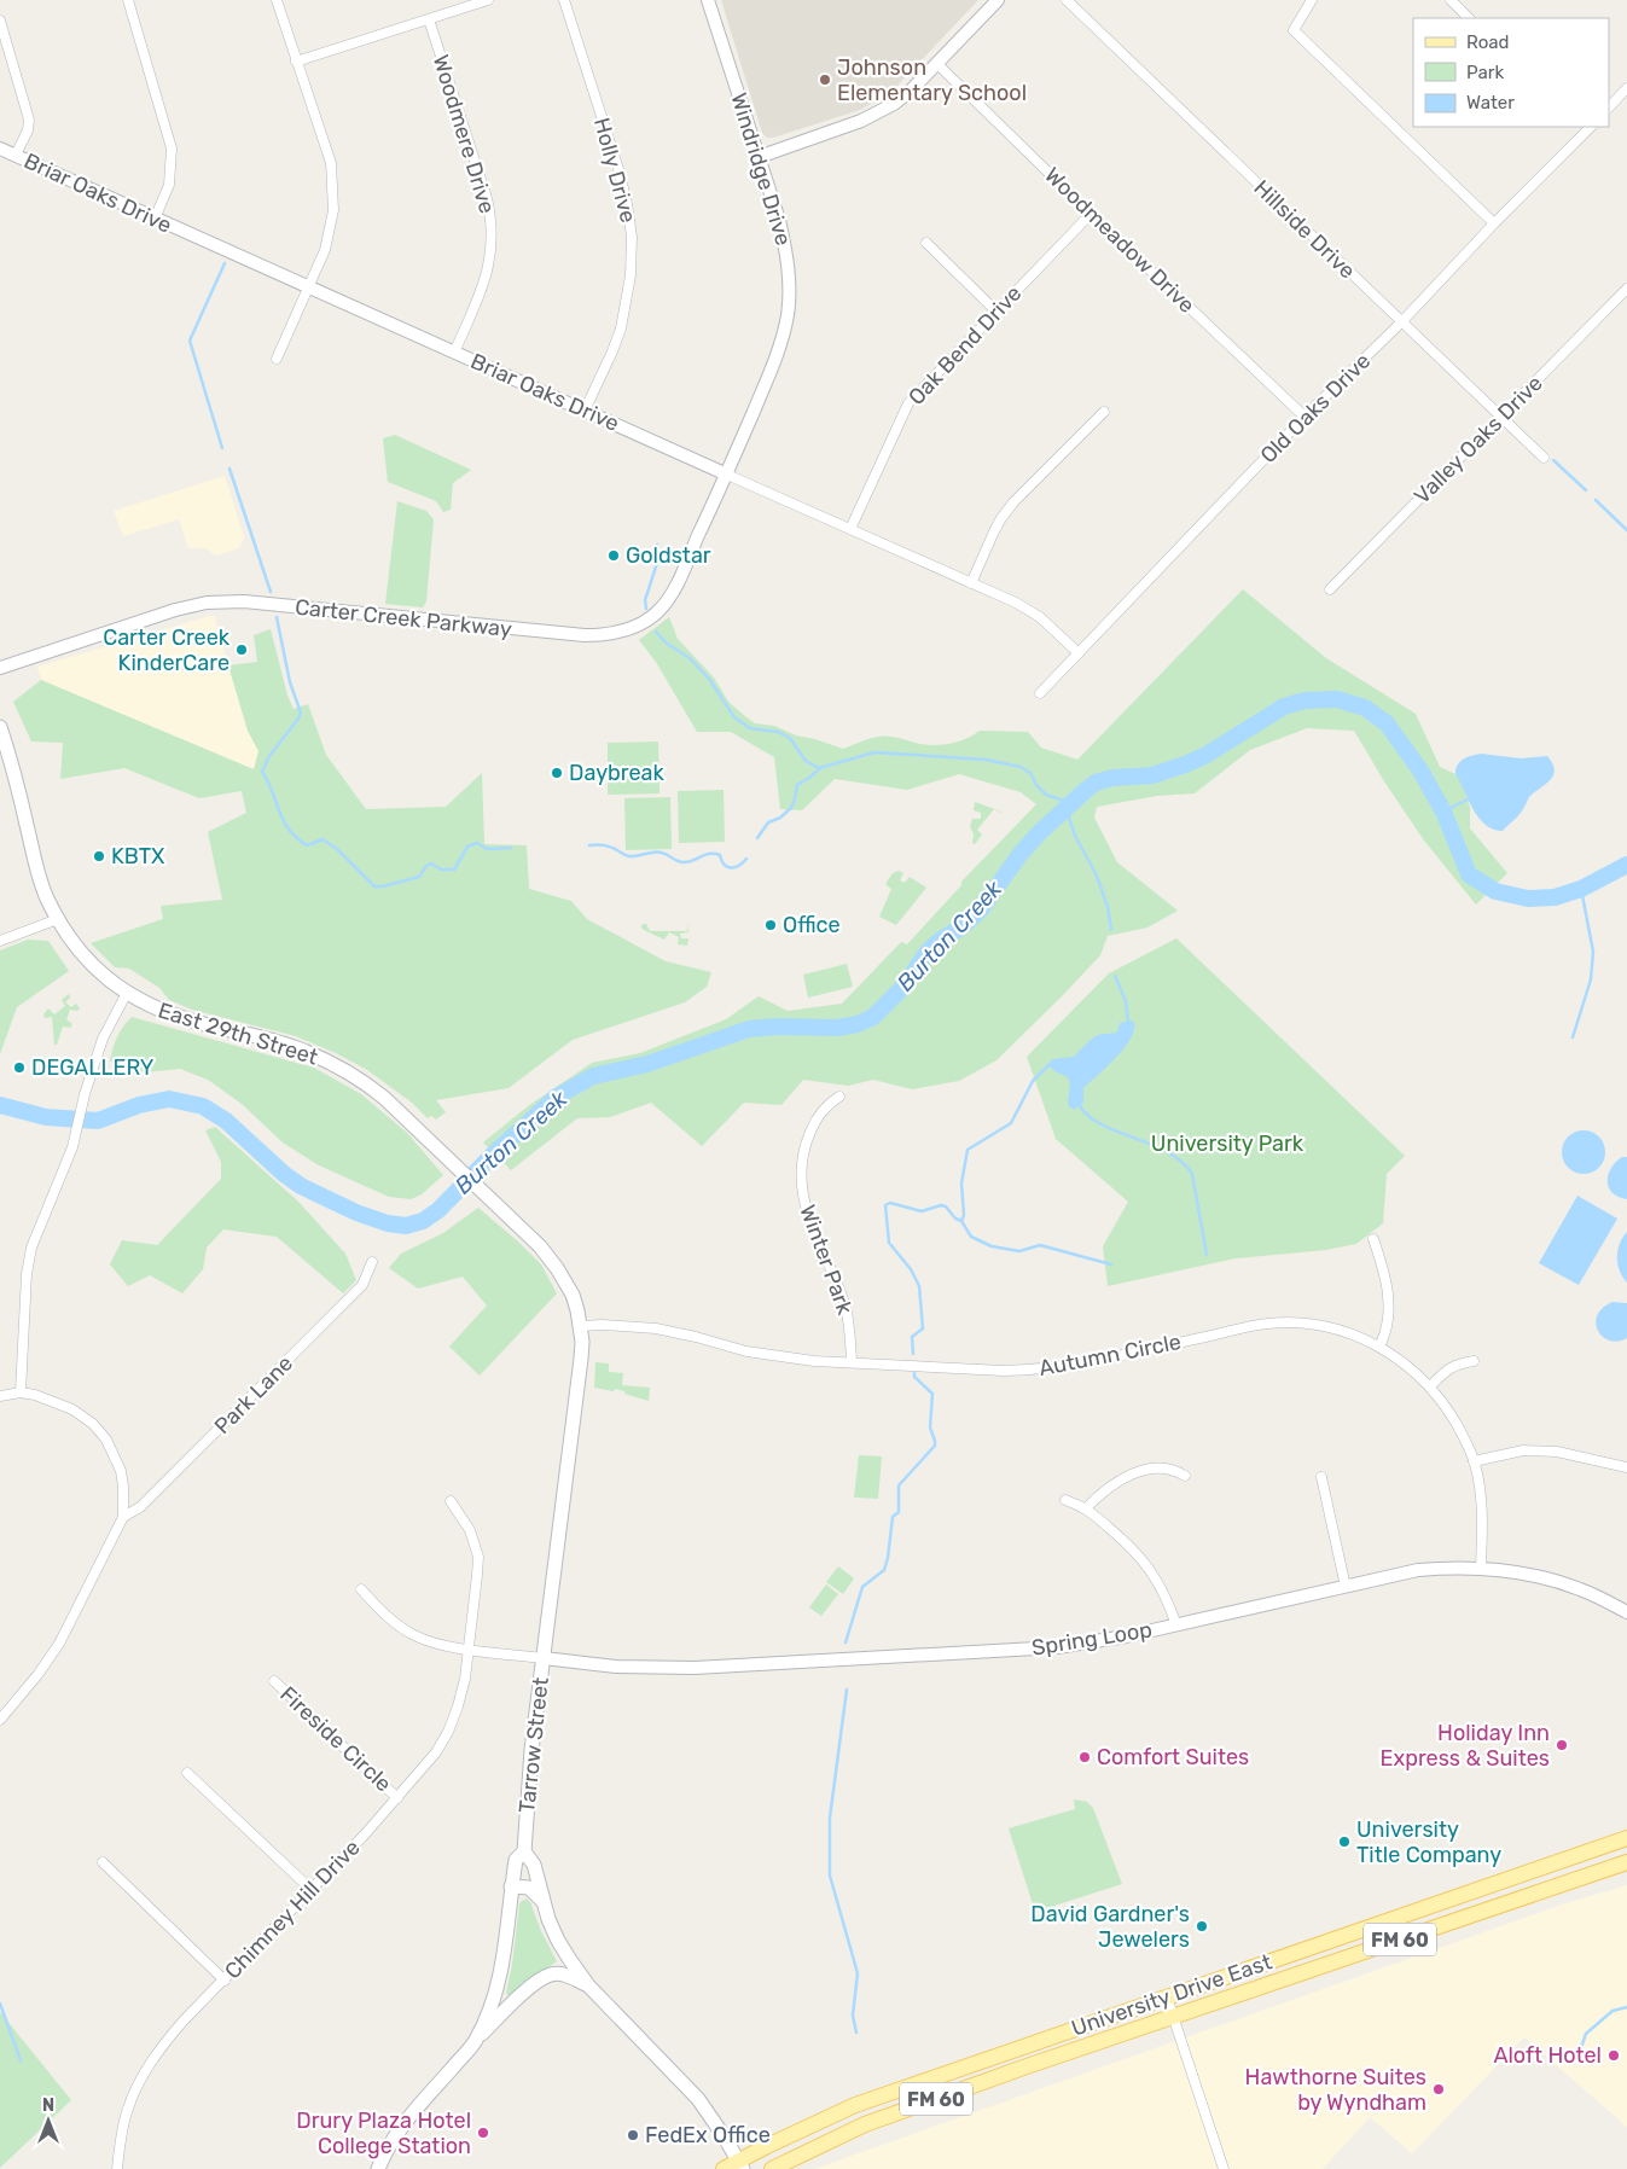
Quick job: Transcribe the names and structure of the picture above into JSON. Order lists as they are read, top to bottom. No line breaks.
{"streets":{"main road":["East 29th Street","Tarrow Street","FM 60","University Drive East"],"street":["Woodmere Drive","Windridge Drive","Holly Drive","Briar Oaks Drive","Hillside Drive","Woodmeadow Drive","Oak Bend Drive","Old Oaks Drive","Valley Oaks Drive","Carter Creek Parkway","Winter Park","Autumn Circle","Park Lane","Spring Loop","Fireside Circle","Chimney Hill Drive"]},"crossings":[["Woodmere Drive","Briar Oaks Drive"],["Windridge Drive","Briar Oaks Drive"],["Windridge Drive","Carter Creek Parkway"],["Holly Drive","Briar Oaks Drive"],["Briar Oaks Drive","Oak Bend Drive"],["Briar Oaks Drive","Old Oaks Drive"],["Briar Oaks Drive","Carter Creek Parkway"],["Hillside Drive","Old Oaks Drive"],["Hillside Drive","Valley Oaks Drive"],["Woodmeadow Drive","Oak Bend Drive"],["Woodmeadow Drive","Old Oaks Drive"],["East 29th Street","Tarrow Street"],["Winter Park","Autumn Circle"],["Autumn Circle","Spring Loop"],["Autumn Circle","Tarrow Street"],["Spring Loop","Tarrow Street"],["Fireside Circle","Chimney Hill Drive"]],"water":["Burton Creek"],"parks":["University Park"],"places":["Johnson Elementary School","Goldstar","Carter Creek KinderCare","Daybreak","KBTX","Office","DEGALLERY","Holiday Inn Express & Suites","Comfort Suites","University Title Company","David Gardner's Jewelers","Aloft Hotel","Hawthorne Suites by Wyndham","Drury Plaza Hotel College Station","FedEx Office"],"legend":["Road","Park","Water"],"north":"top"}
